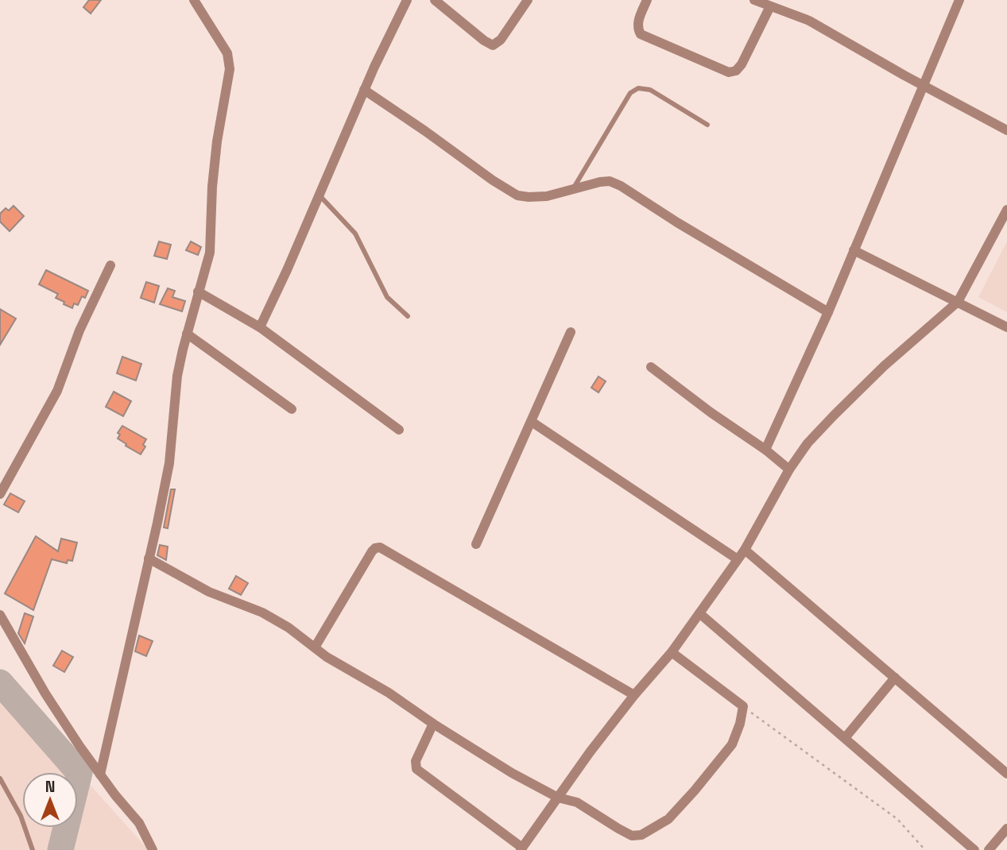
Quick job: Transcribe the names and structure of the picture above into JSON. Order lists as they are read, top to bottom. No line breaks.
{"north":"top"}
